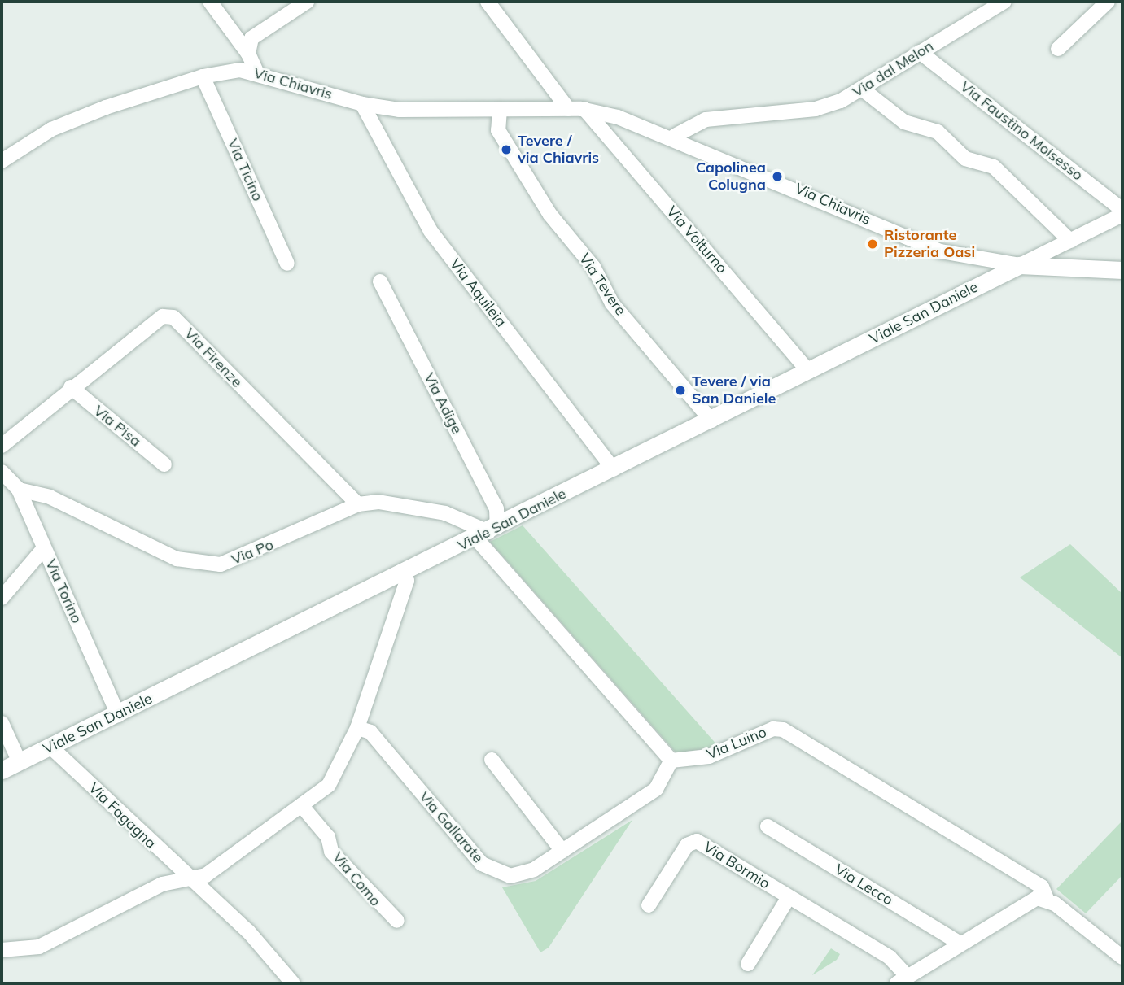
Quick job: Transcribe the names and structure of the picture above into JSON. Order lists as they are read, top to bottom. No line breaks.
{"streets":{"street":["Via dal Melon","Via Chiavris","Via Faustino Moisesso","Via Ticino","Via Volturno","Via Tevere","Via Aquileia","Viale San Daniele","Via Firenze","Via Adige","Via Pisa","Via Po","Via Torino","Via Luino","Via Fagagna","Via Gallarate","Via Bormio","Via Como","Via Lecco"]},"crossings":[["Via dal Melon","Via Chiavris"],["Via dal Melon","Via Faustino Moisesso"],["Via Chiavris","Via Ticino"],["Via Chiavris","Via Volturno"],["Via Chiavris","Via Tevere"],["Via Chiavris","Via Aquileia"],["Via Chiavris","Viale San Daniele"],["Via Volturno","Viale San Daniele"],["Via Tevere","Viale San Daniele"],["Via Aquileia","Viale San Daniele"],["Viale San Daniele","Via Adige"],["Viale San Daniele","Via Po"],["Viale San Daniele","Via Torino"],["Viale San Daniele","Via Fagagna"],["Via Firenze","Via Pisa"],["Via Firenze","Via Po"],["Via Adige","Via Po"],["Via Po","Via Torino"],["Via Luino","Via Gallarate"]],"places":["Tevere / via Chiavris","Capolinea Colugna","Ristorante Pizzeria Oasi","Tevere / via San Daniele"]}
